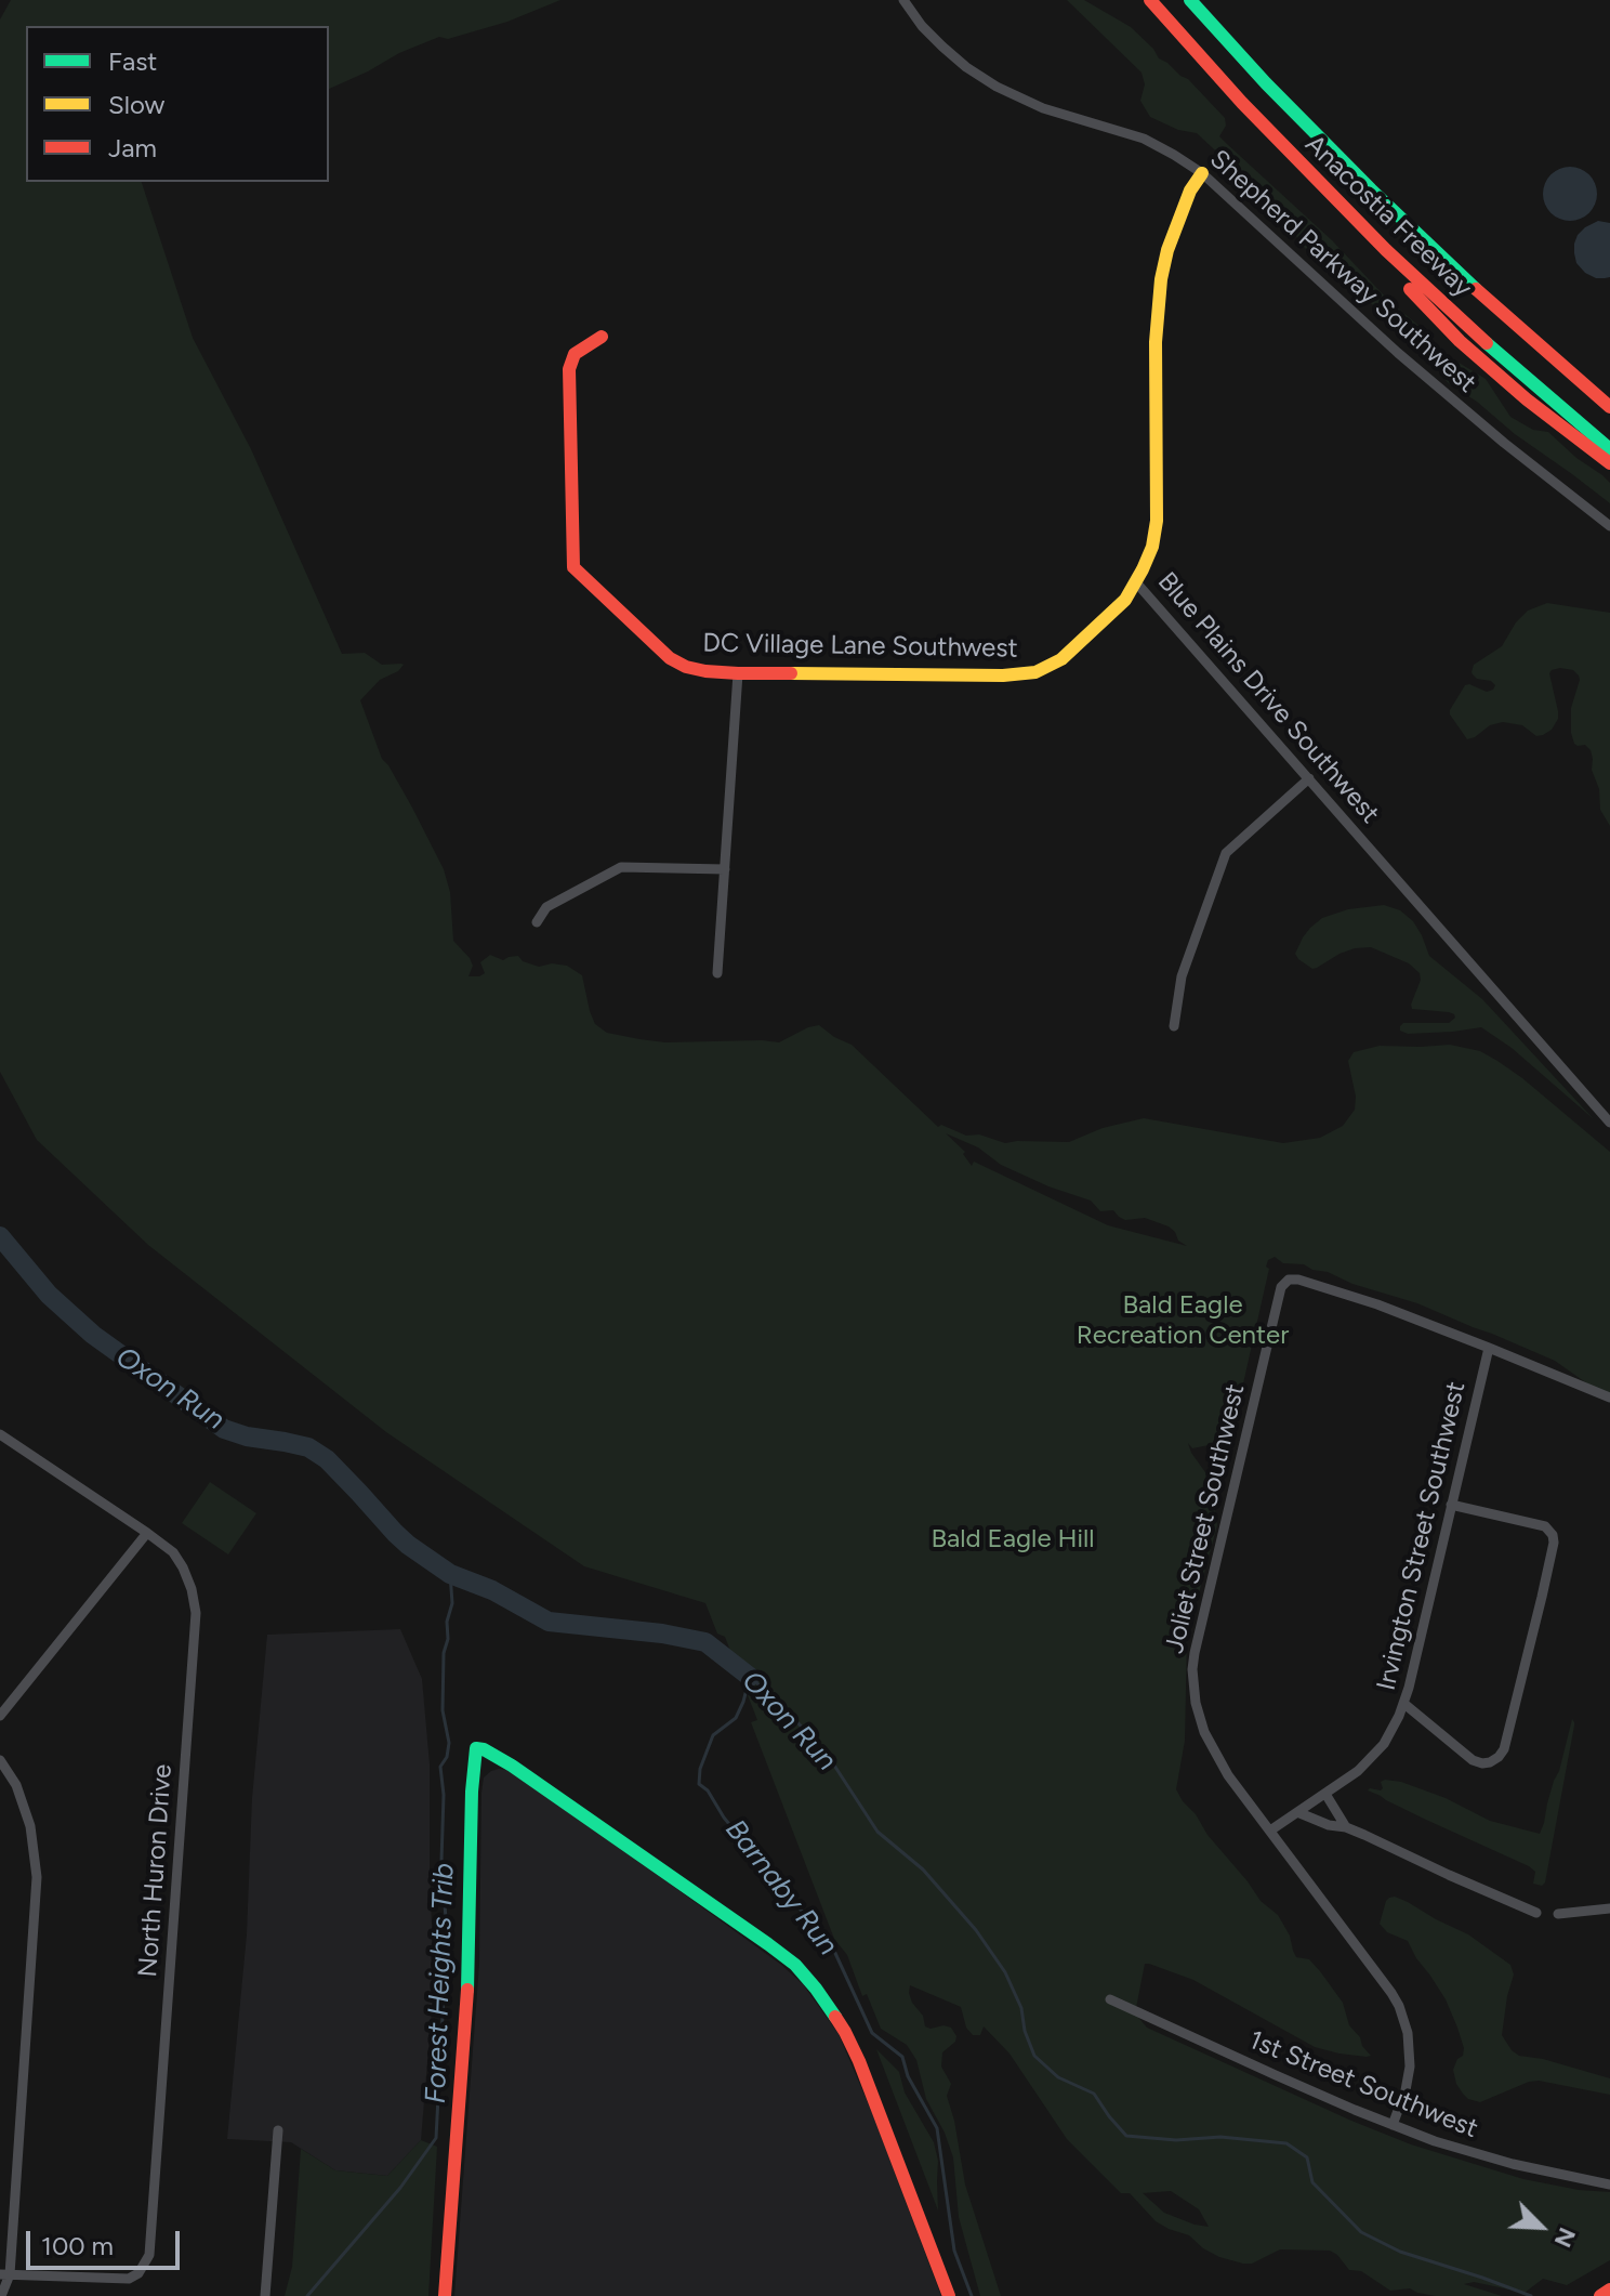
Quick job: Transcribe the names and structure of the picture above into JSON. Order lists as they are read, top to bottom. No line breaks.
{"streets":{"main road":["Anacostia Freeway","DC Village Lane Southwest","Blue Plains Drive Southwest"],"street":["Shepherd Parkway Southwest","Joliet Street Southwest","Irvington Street Southwest","North Huron Drive","1st Street Southwest"]},"crossings":[["Shepherd Parkway Southwest","Blue Plains Drive Southwest"],["DC Village Lane Southwest","Blue Plains Drive Southwest"],["Joliet Street Southwest","Irvington Street Southwest"],["Joliet Street Southwest","1st Street Southwest"]],"water":["Oxon Run","Barnaby Run","Forest Heights Trib"],"parks":["Bald Eagle Recreation Center","Bald Eagle Hill"],"legend":["Fast","Slow","Jam"],"scale_bar":"100 m","north":"bottom right"}
